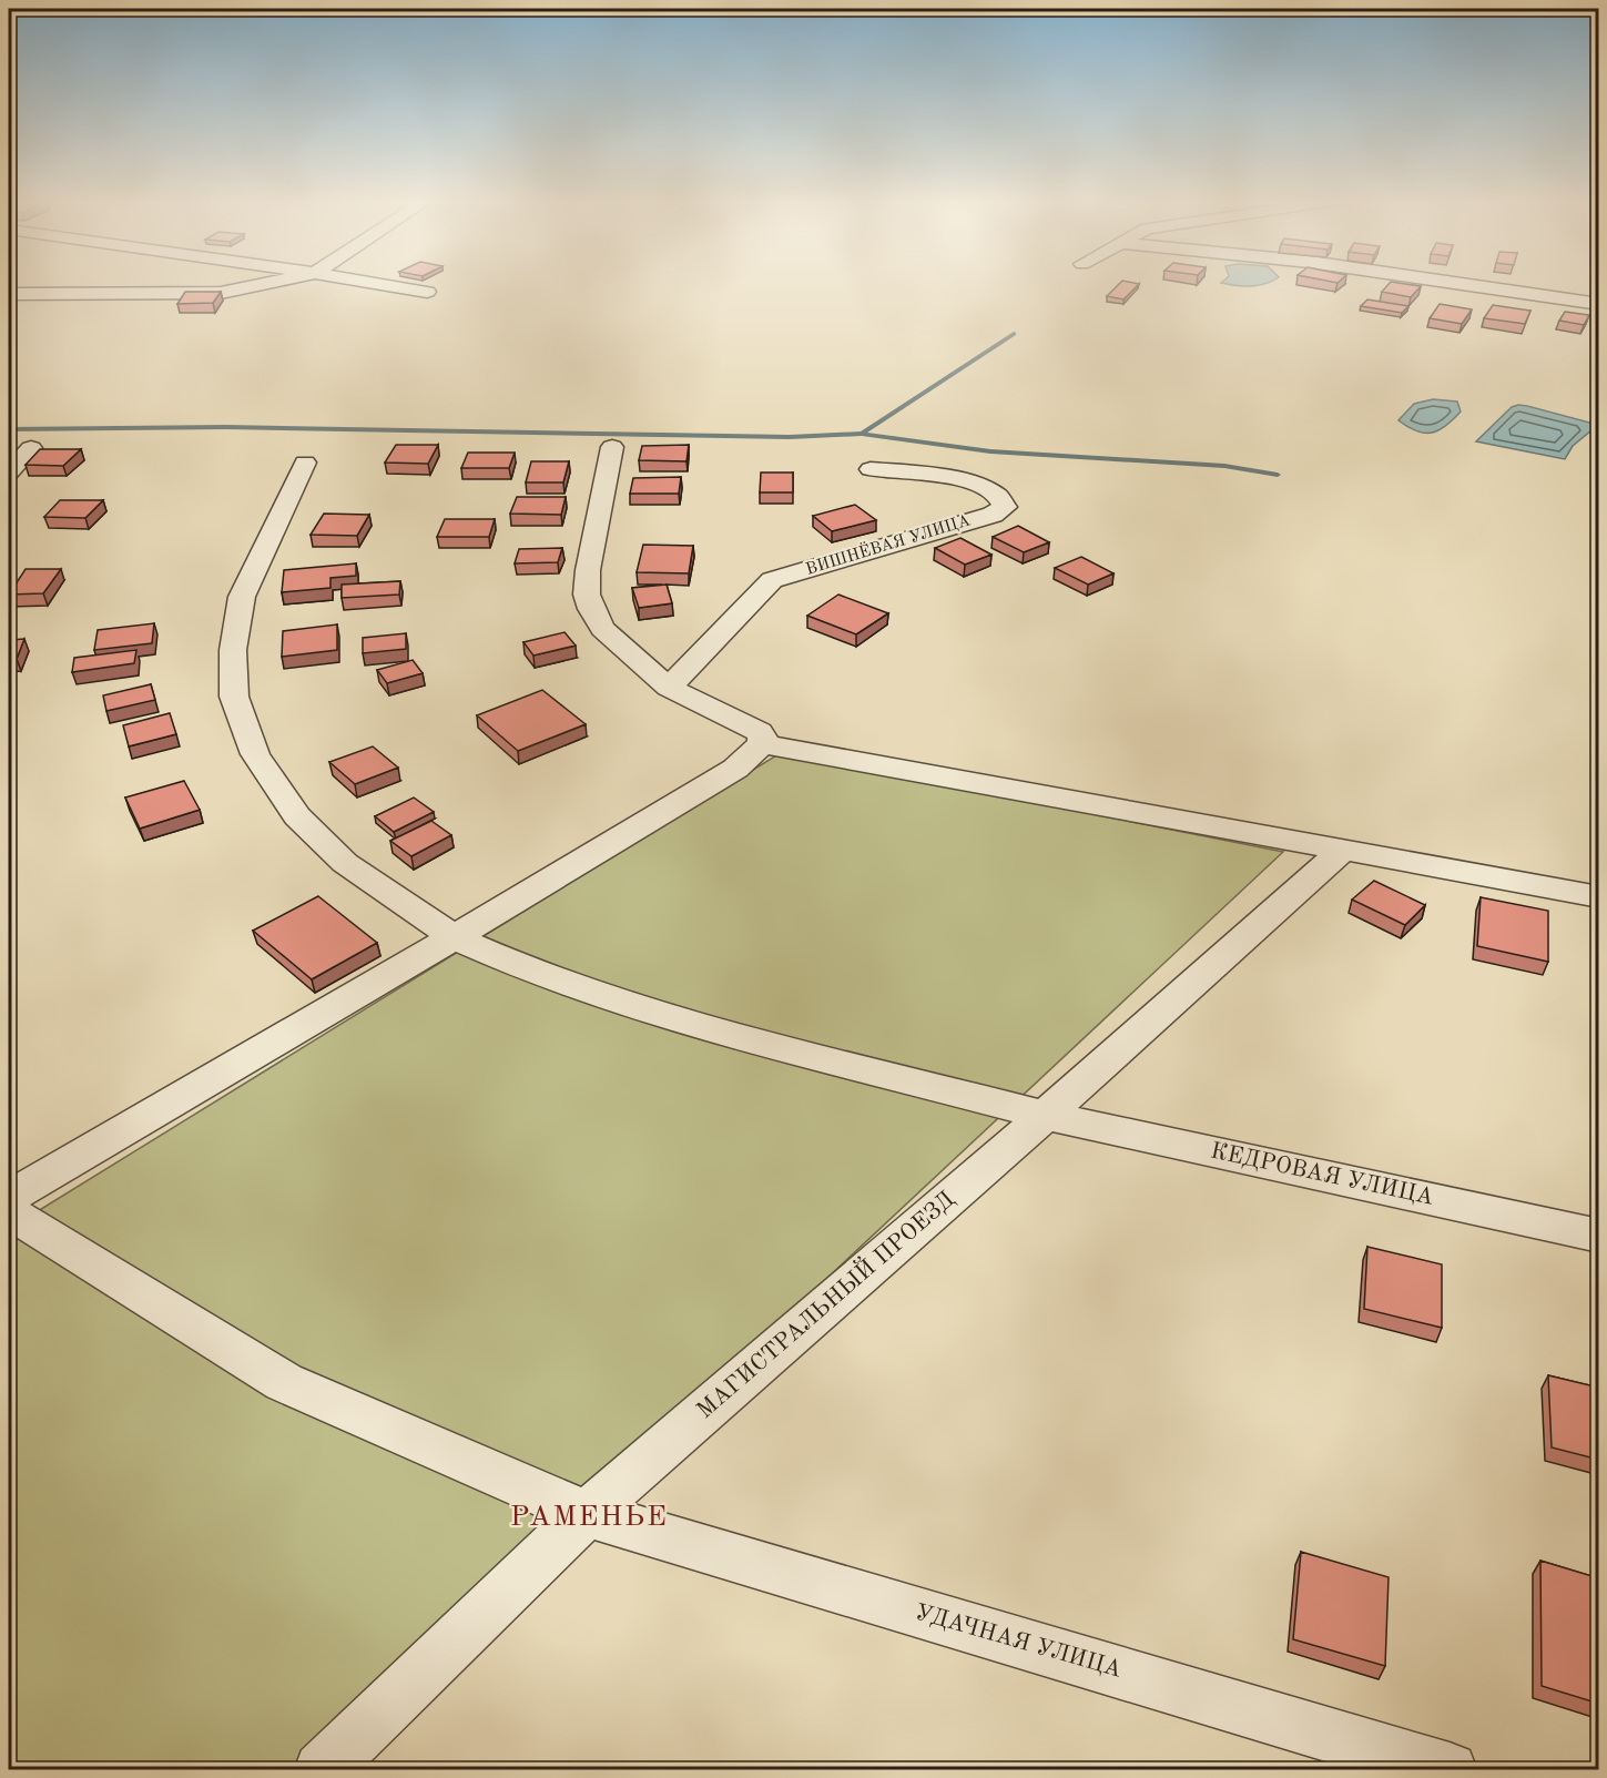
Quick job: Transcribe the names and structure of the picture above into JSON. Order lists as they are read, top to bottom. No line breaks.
{"streets":{"street":["ВИШНЁВАЯ УЛИЦА","КЕДРОВАЯ УЛИЦА","МАГИСТРАЛЬНЫЙ ПРОЕЗД","УДАЧНАЯ УЛИЦА"]},"crossings":[["КЕДРОВАЯ УЛИЦА","МАГИСТРАЛЬНЫЙ ПРОЕЗД"],["МАГИСТРАЛЬНЫЙ ПРОЕЗД","УДАЧНАЯ УЛИЦА"]],"districts":["РАМЕНЬЕ"]}
